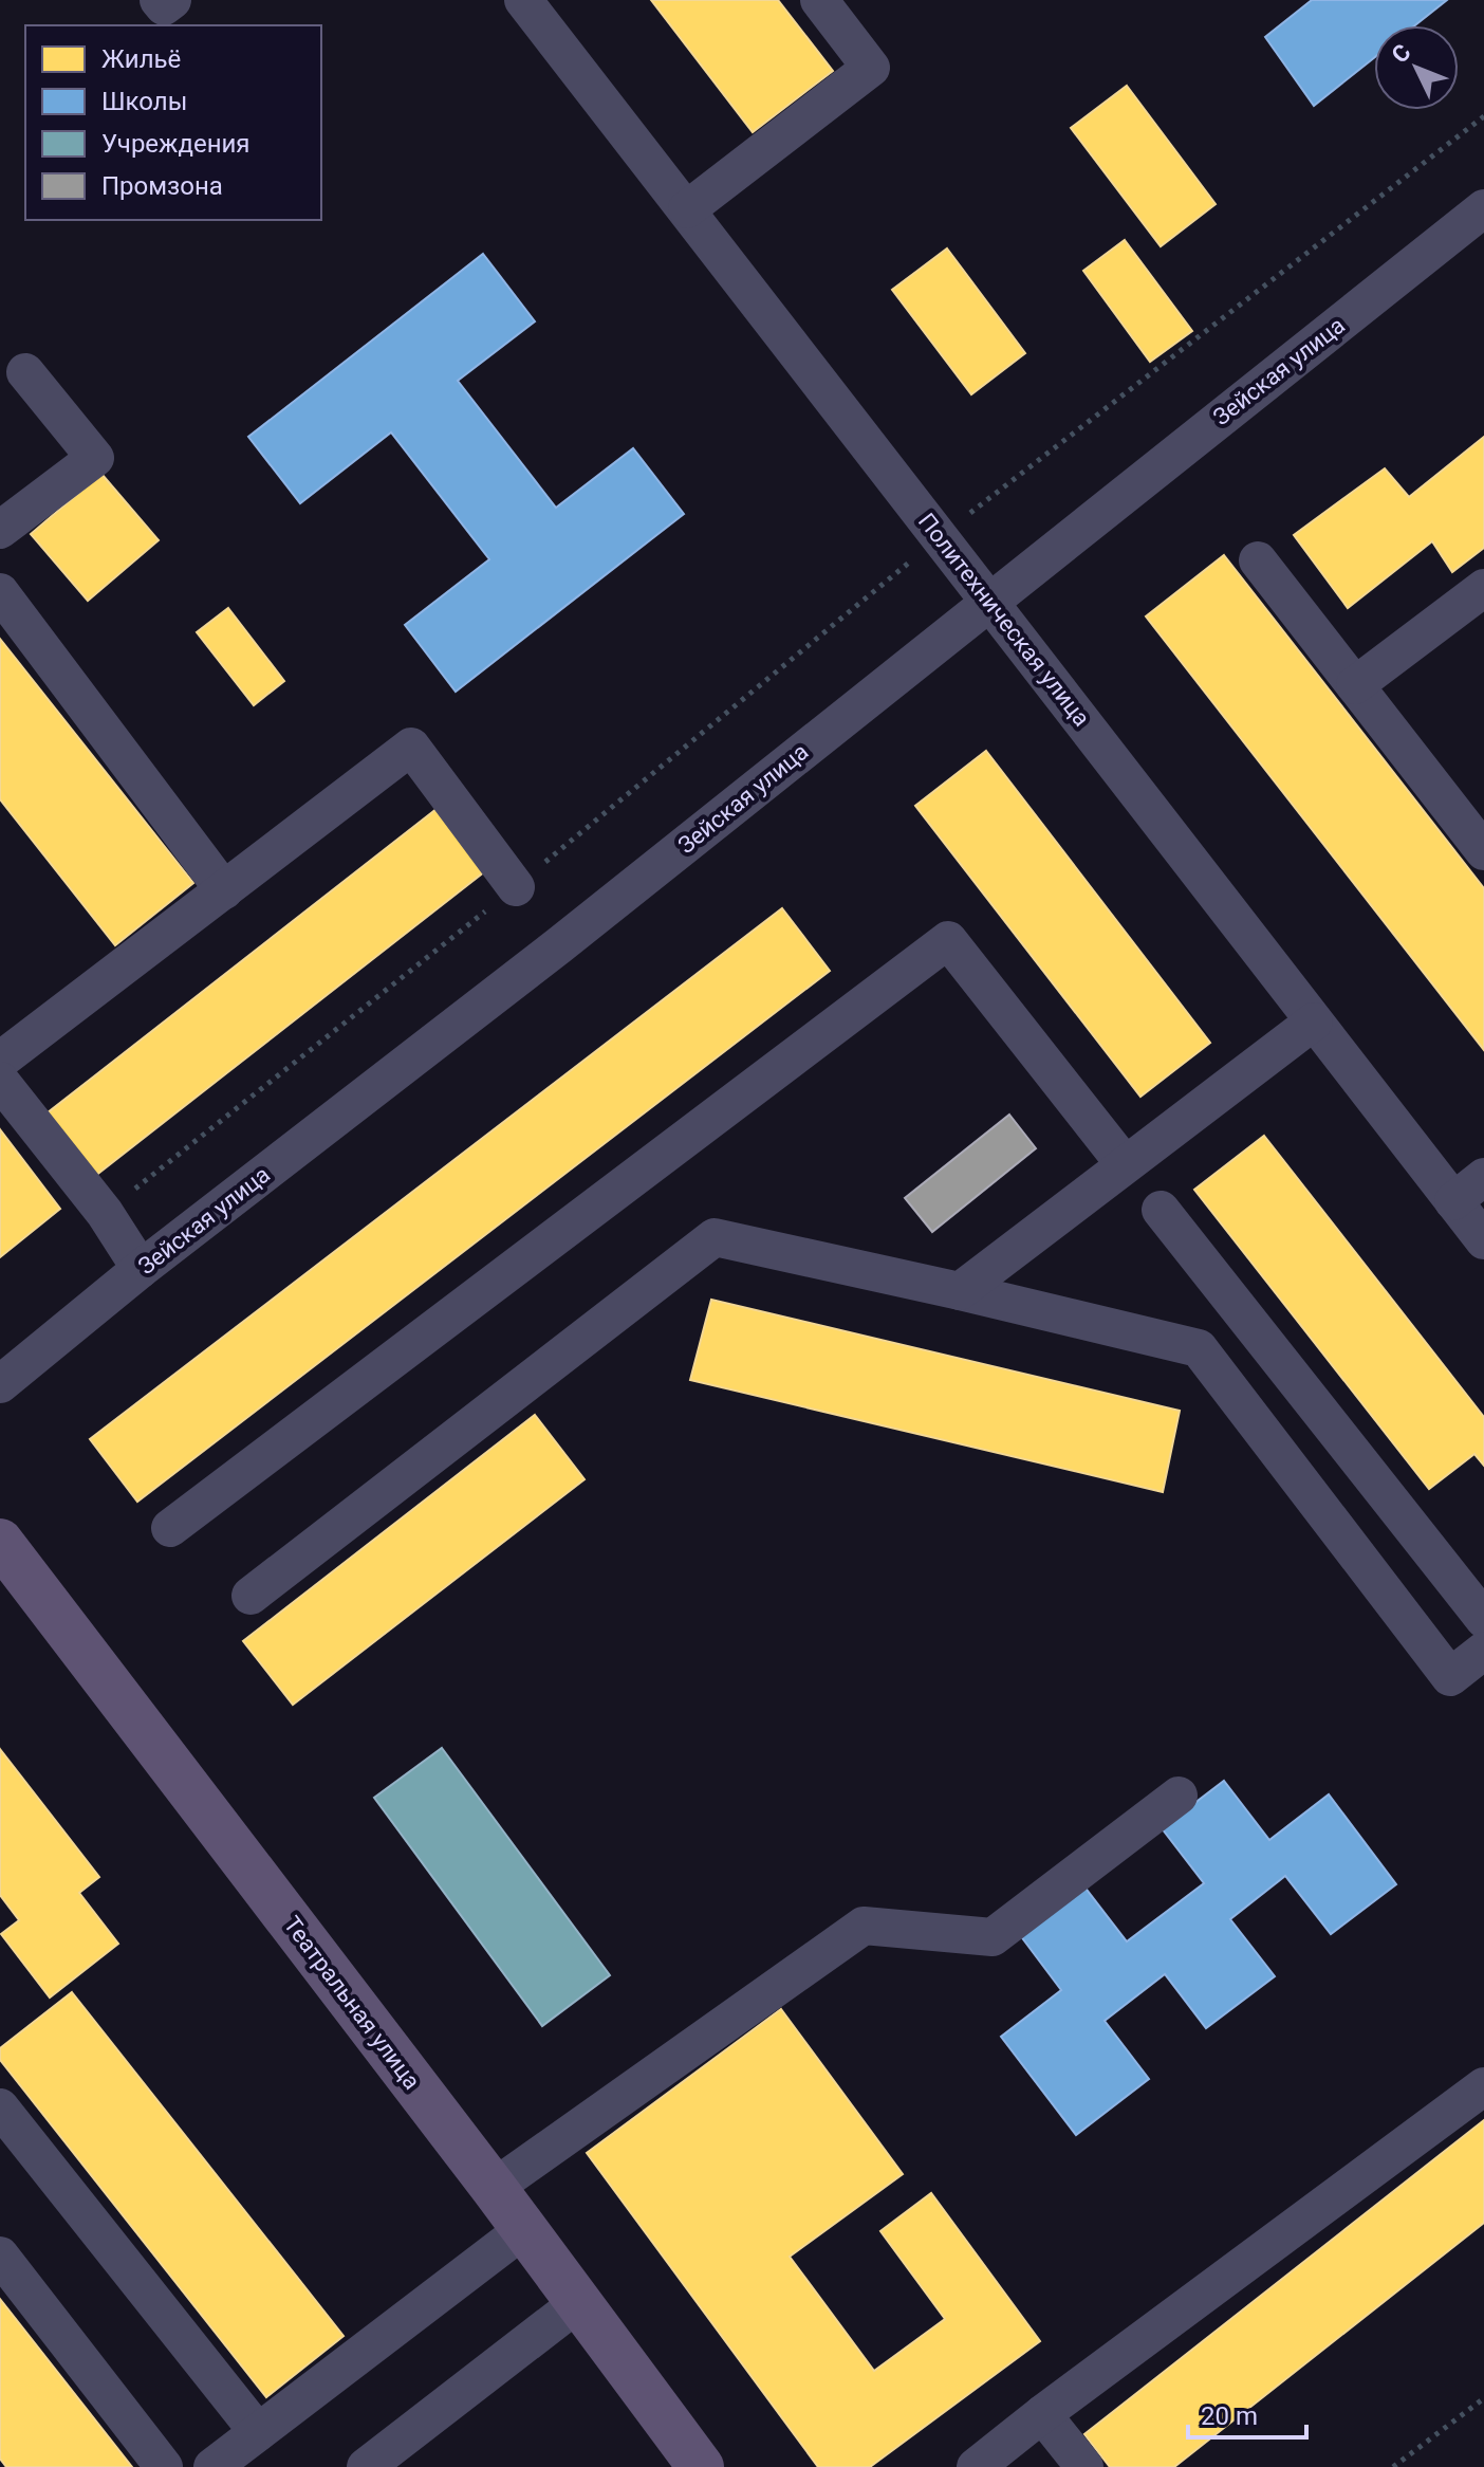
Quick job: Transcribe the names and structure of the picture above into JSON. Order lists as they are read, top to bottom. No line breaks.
{"streets":{"main road":["Театральная улица"],"street":["Зейская улица","Политехническая улица"]},"crossings":[["Зейская улица","Политехническая улица"]],"legend":["Жильё","Школы","Учреждения","Промзона"],"scale_bar":"20 m","north":"top left"}
